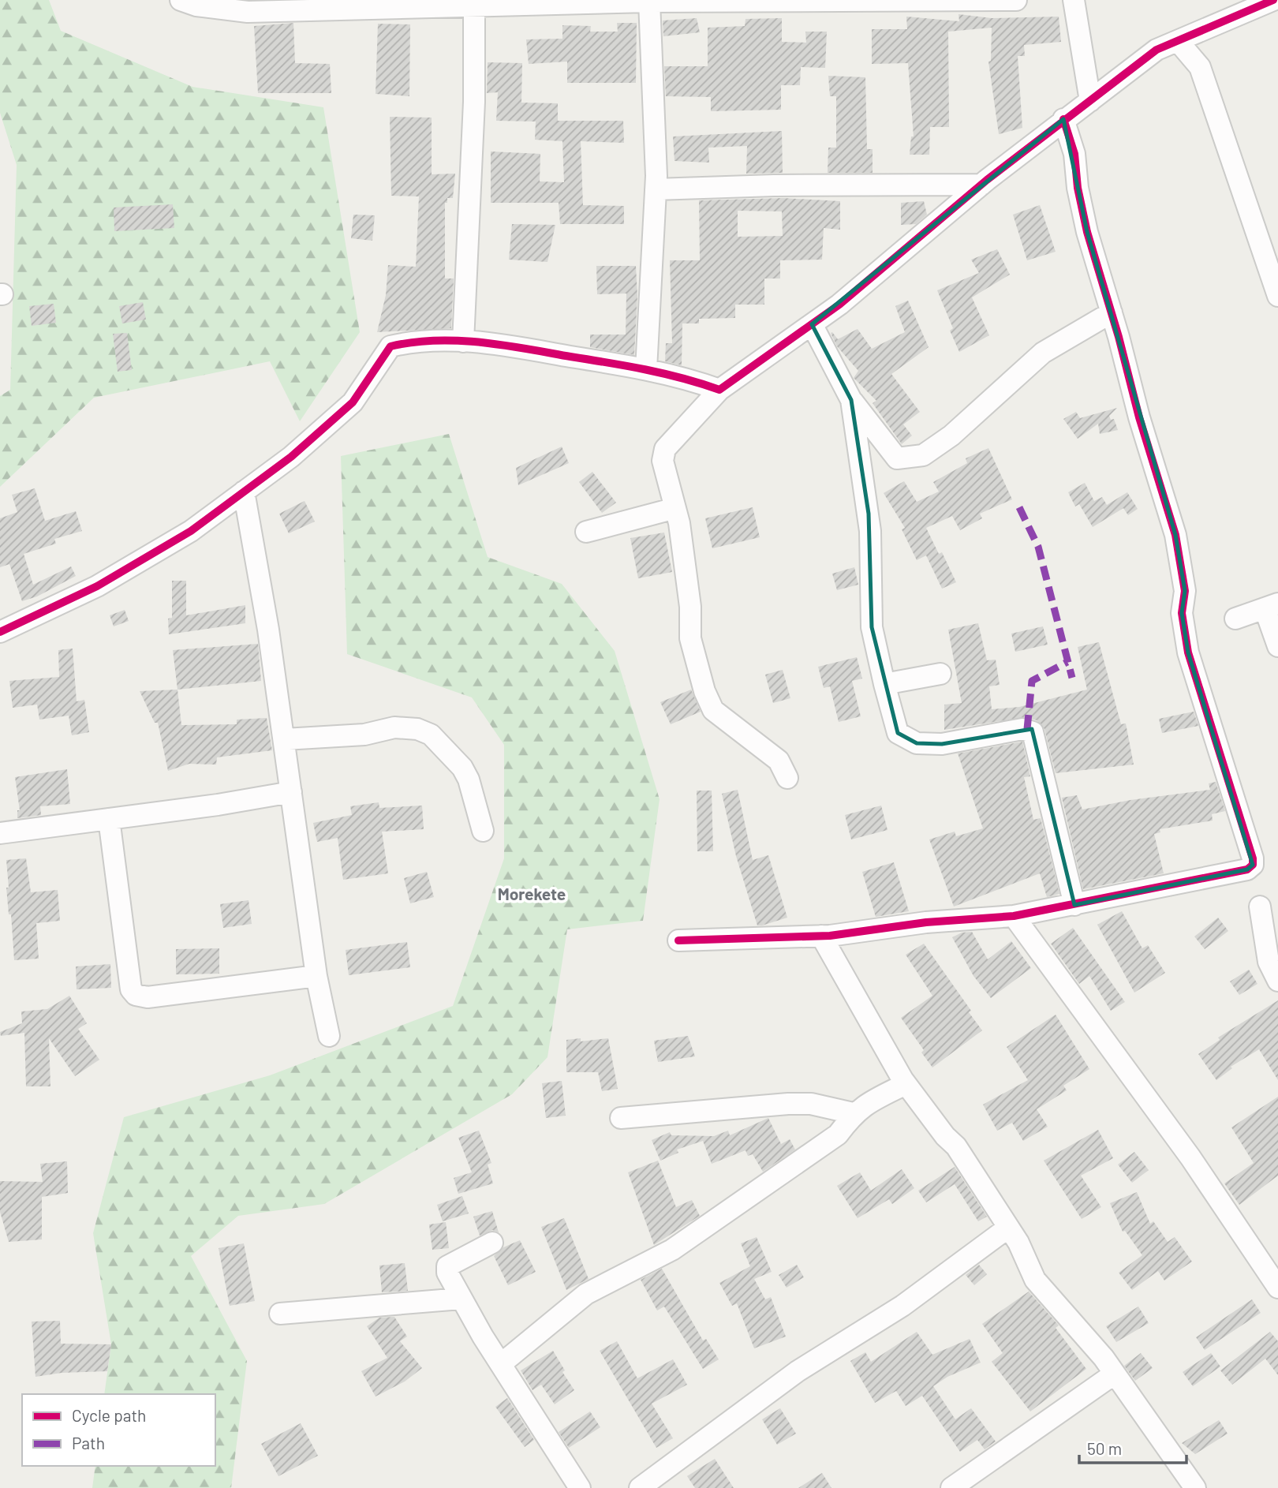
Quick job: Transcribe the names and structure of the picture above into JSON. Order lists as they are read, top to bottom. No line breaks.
{"districts":["Morekete"],"legend":["Cycle path","Path"],"scale_bar":"50 m"}
